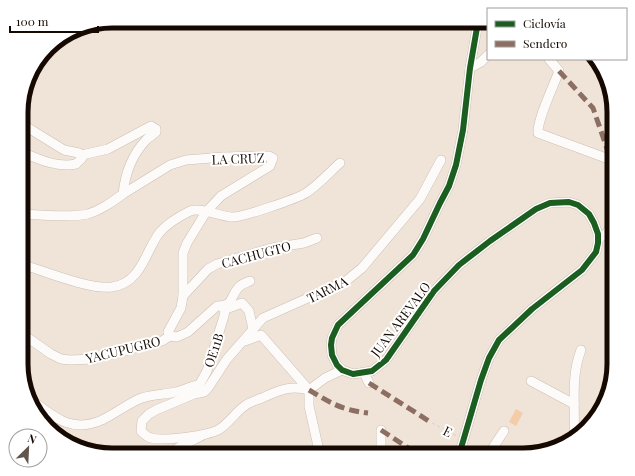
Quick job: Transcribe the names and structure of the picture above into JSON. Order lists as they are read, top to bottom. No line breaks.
{"streets":{"street":["LA CRUZ","CACHUGTO","TARMA","JUAN AREVALO","YACUPUGRO","OE11B"],"path":["E"]},"crossings":[["TARMA","OE11B"],["YACUPUGRO","OE11B"]],"legend":["Ciclovía","Sendero"],"scale_bar":"100 m","north":"top right"}
